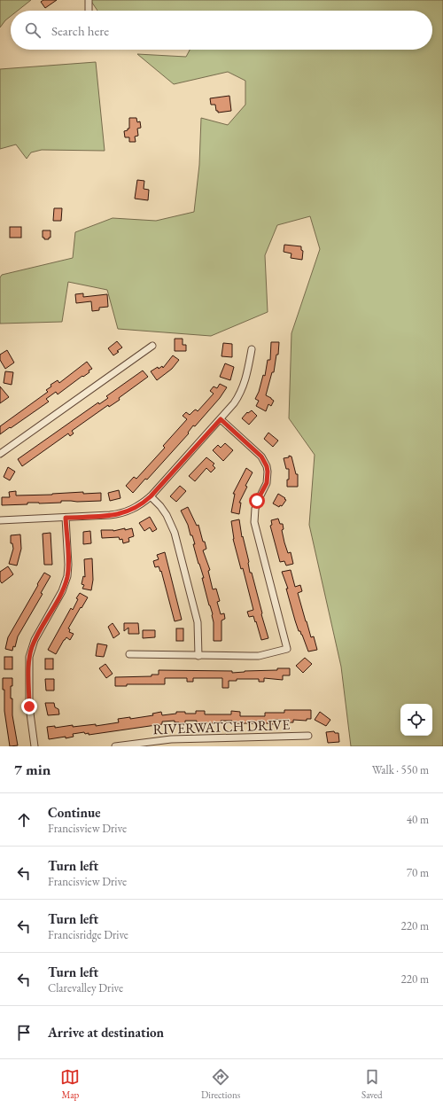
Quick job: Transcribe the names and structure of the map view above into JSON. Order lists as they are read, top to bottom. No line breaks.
{"streets":{"street":["RIVERWATCH DRIVE"]},"page":{"search":"Search here","heading":["7 min","Walk · 550 m"],"list":[["Continue","Francisview Drive","40 m"],["Turn left","Francisview Drive","70 m"],["Turn left","Francisridge Drive","220 m"],["Turn left","Clarevalley Drive","220 m"],"Arrive at destination"],"nav":["Map","Directions","Saved"]}}
